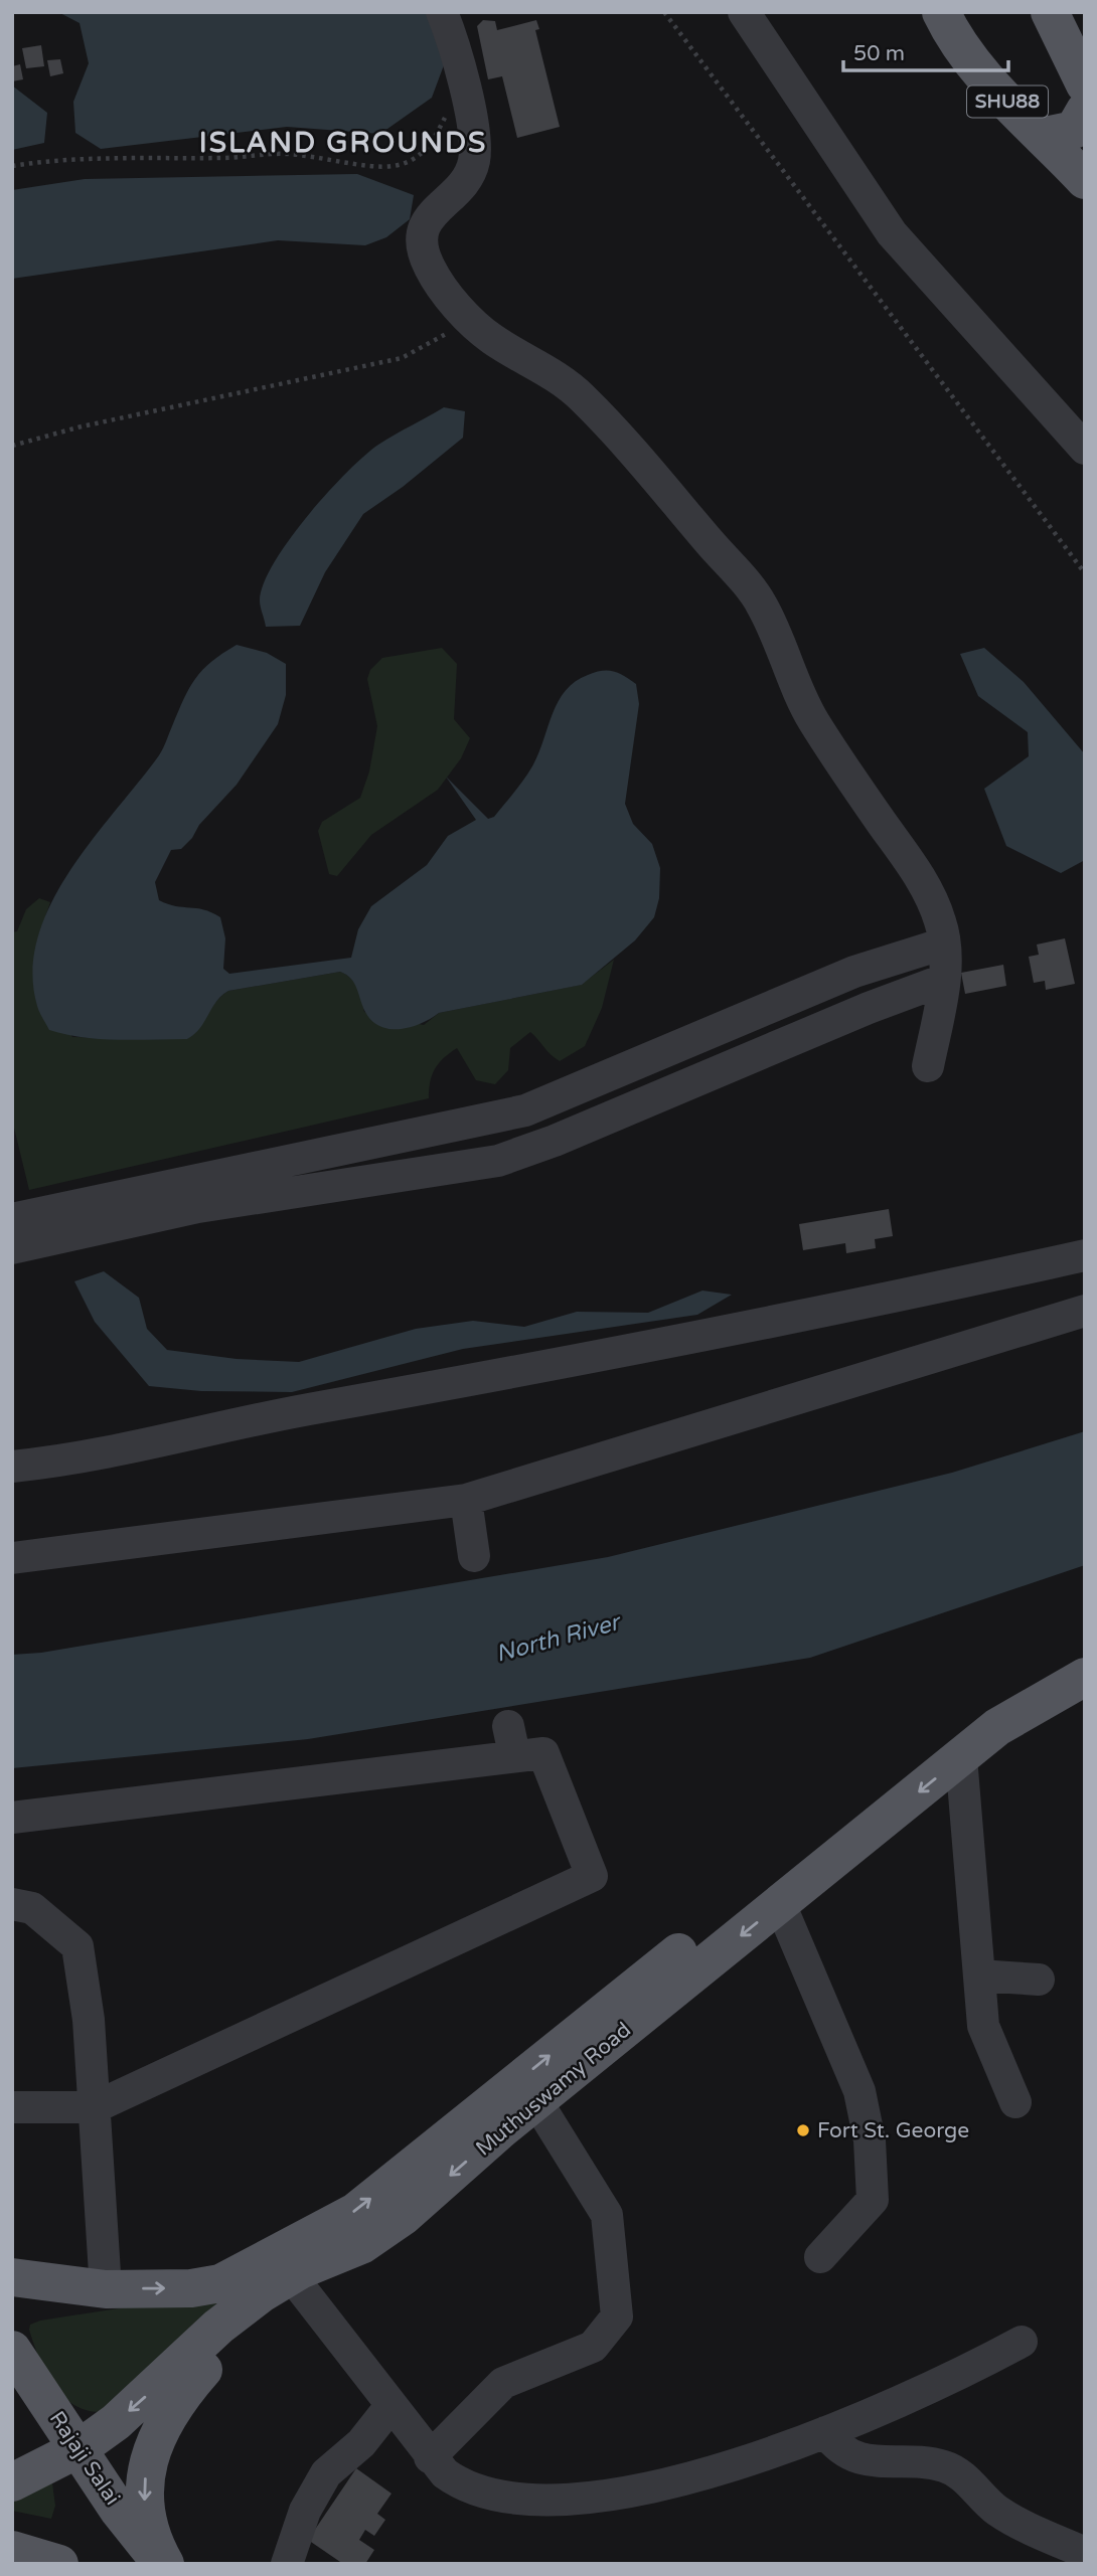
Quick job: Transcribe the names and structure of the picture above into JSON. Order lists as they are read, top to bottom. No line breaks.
{"streets":{"main road":["SHU88","Muthuswamy Road","Rajaji Salai"]},"crossings":[["Muthuswamy Road","Rajaji Salai"]],"districts":["ISLAND GROUNDS"],"water":["North River"],"places":["Fort St. George"],"scale_bar":"50 m"}
